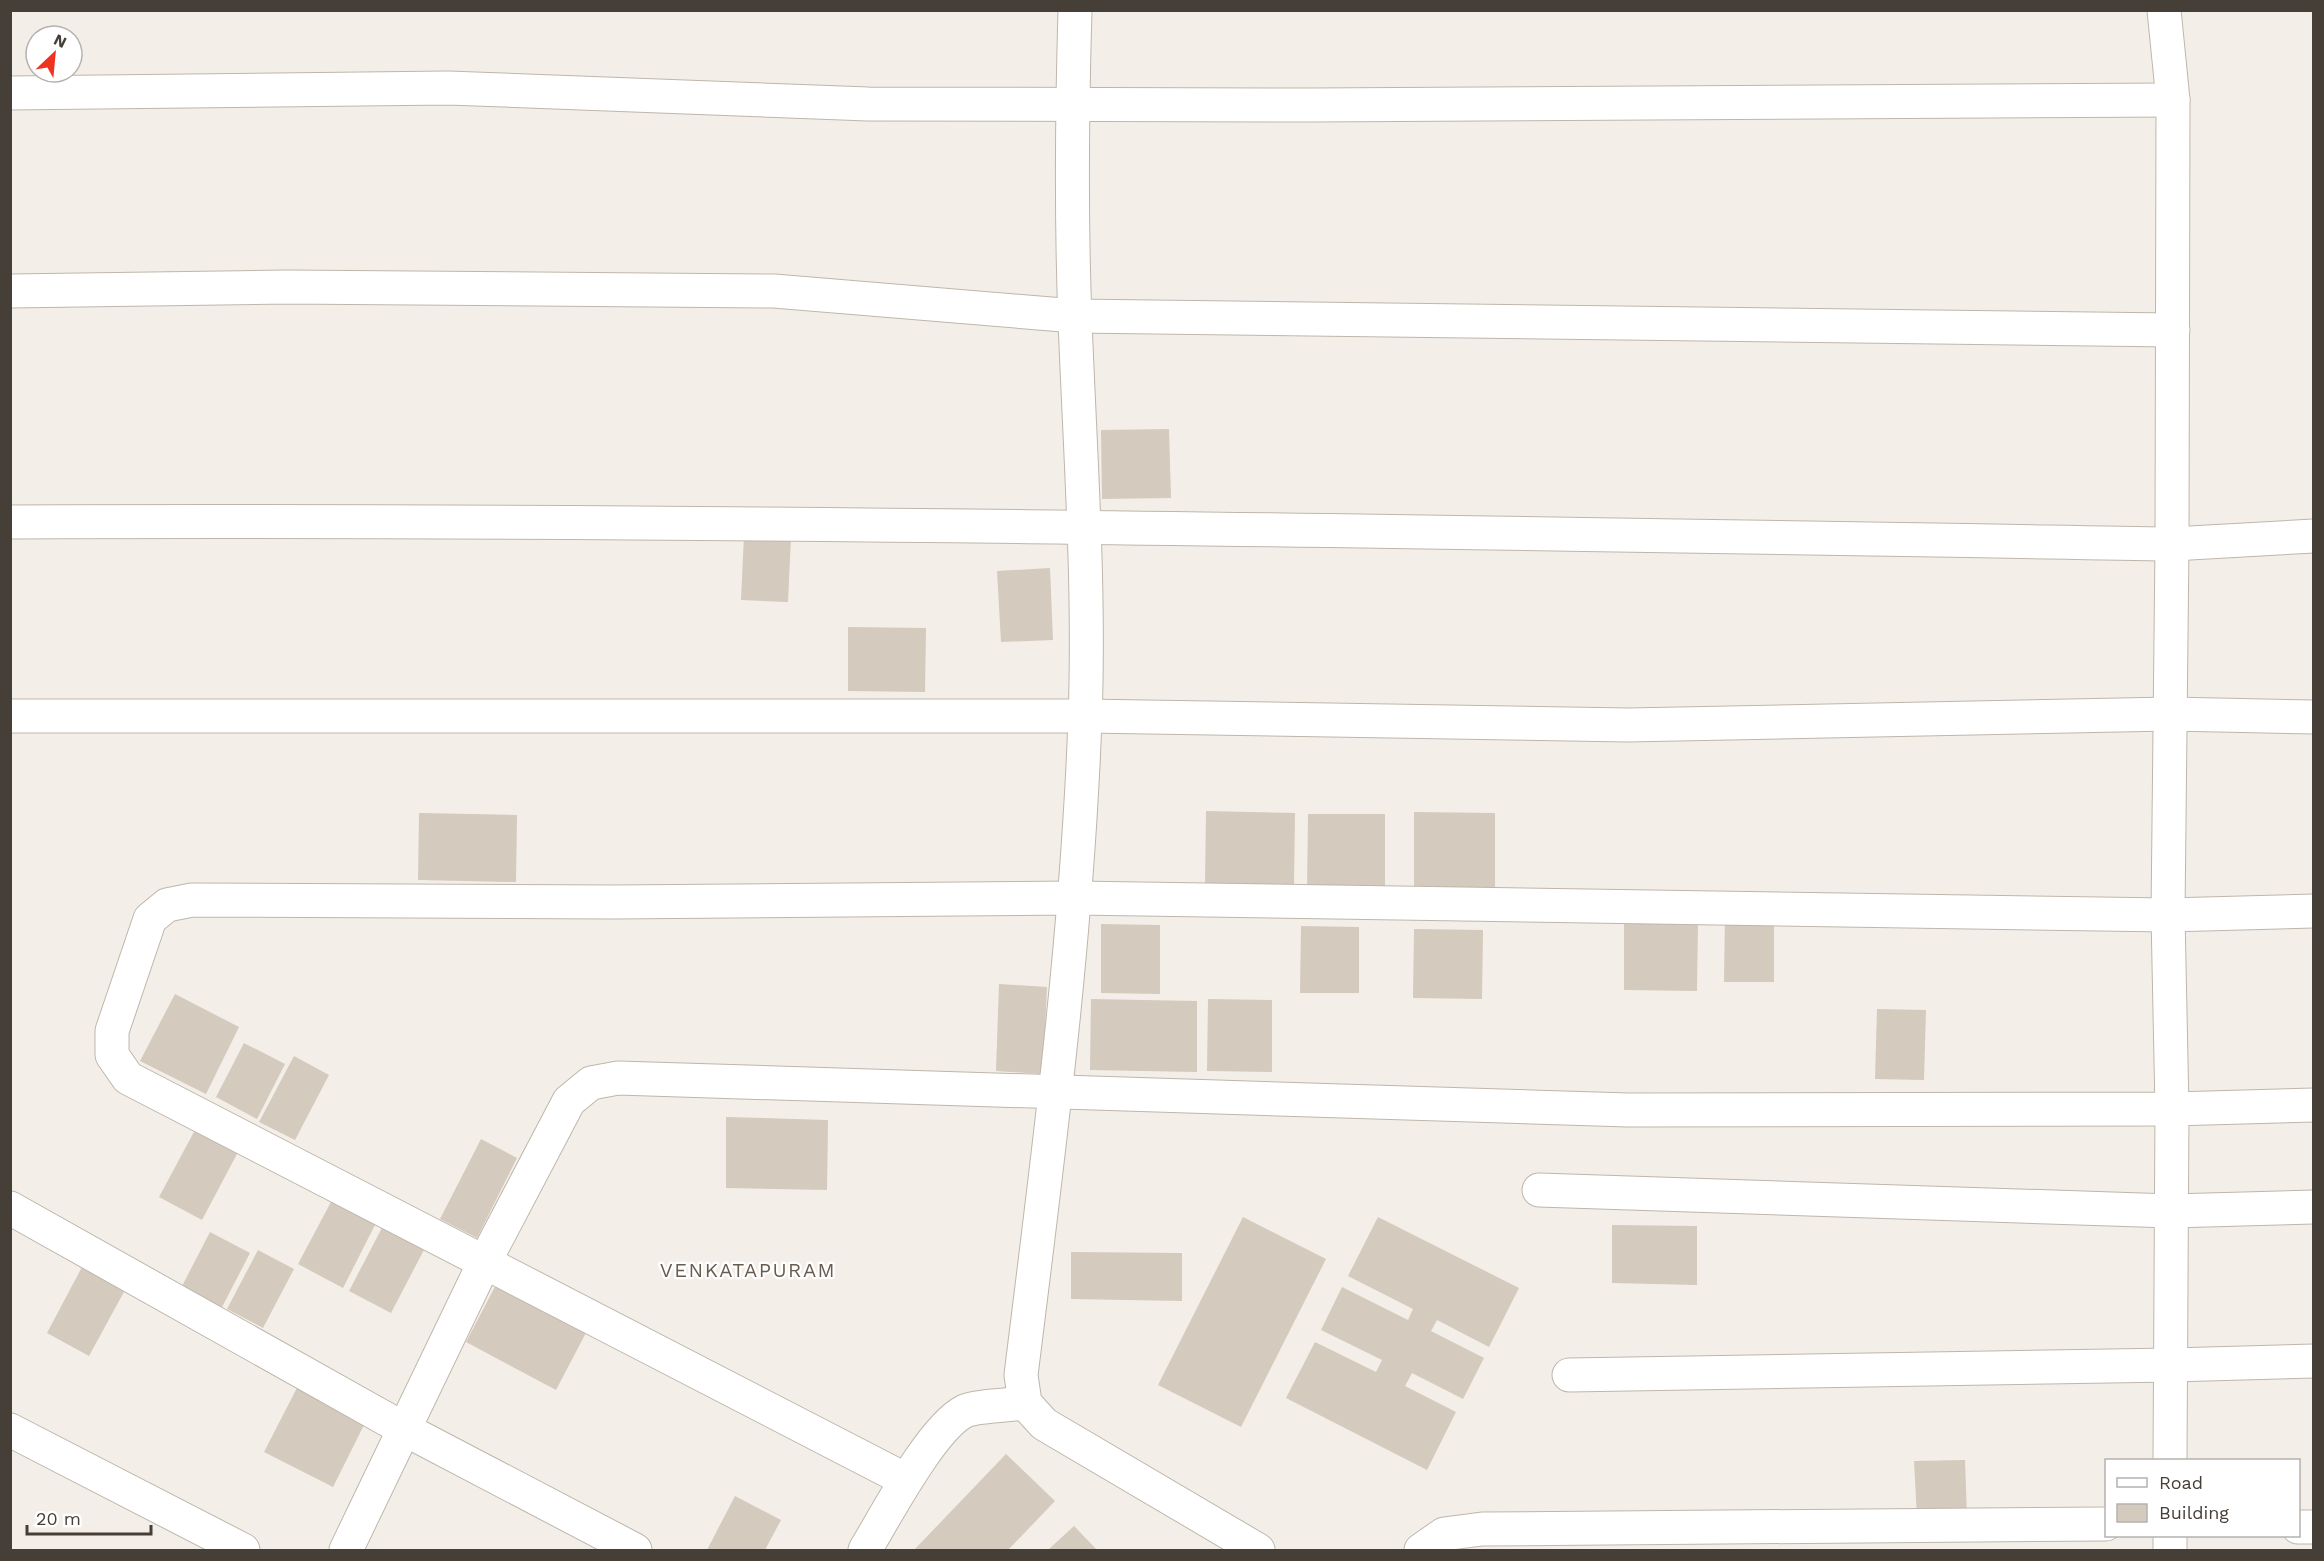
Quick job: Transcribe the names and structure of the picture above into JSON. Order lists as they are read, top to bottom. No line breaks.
{"districts":["VENKATAPURAM"],"legend":["Road","Building"],"scale_bar":"20 m","north":"top right"}
